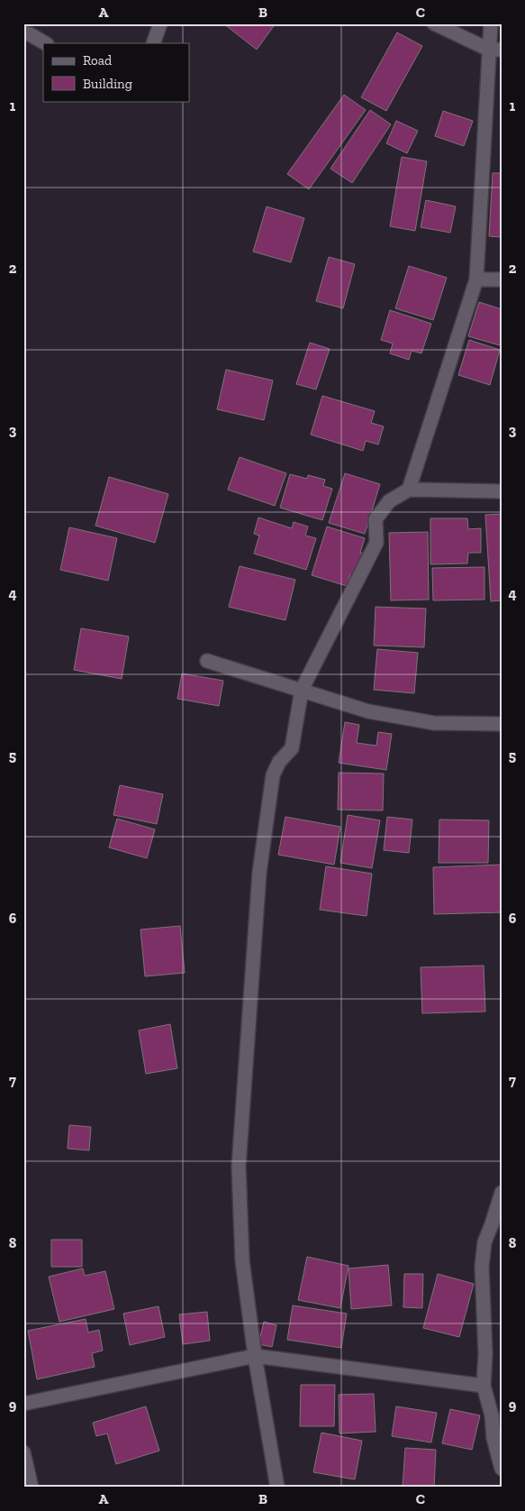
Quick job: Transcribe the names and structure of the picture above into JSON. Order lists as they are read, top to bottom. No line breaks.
{"legend":["Road","Building"],"grid":{"columns":["A","B","C"],"rows":["1","2","3","4","5","6","7","8","9"]}}
